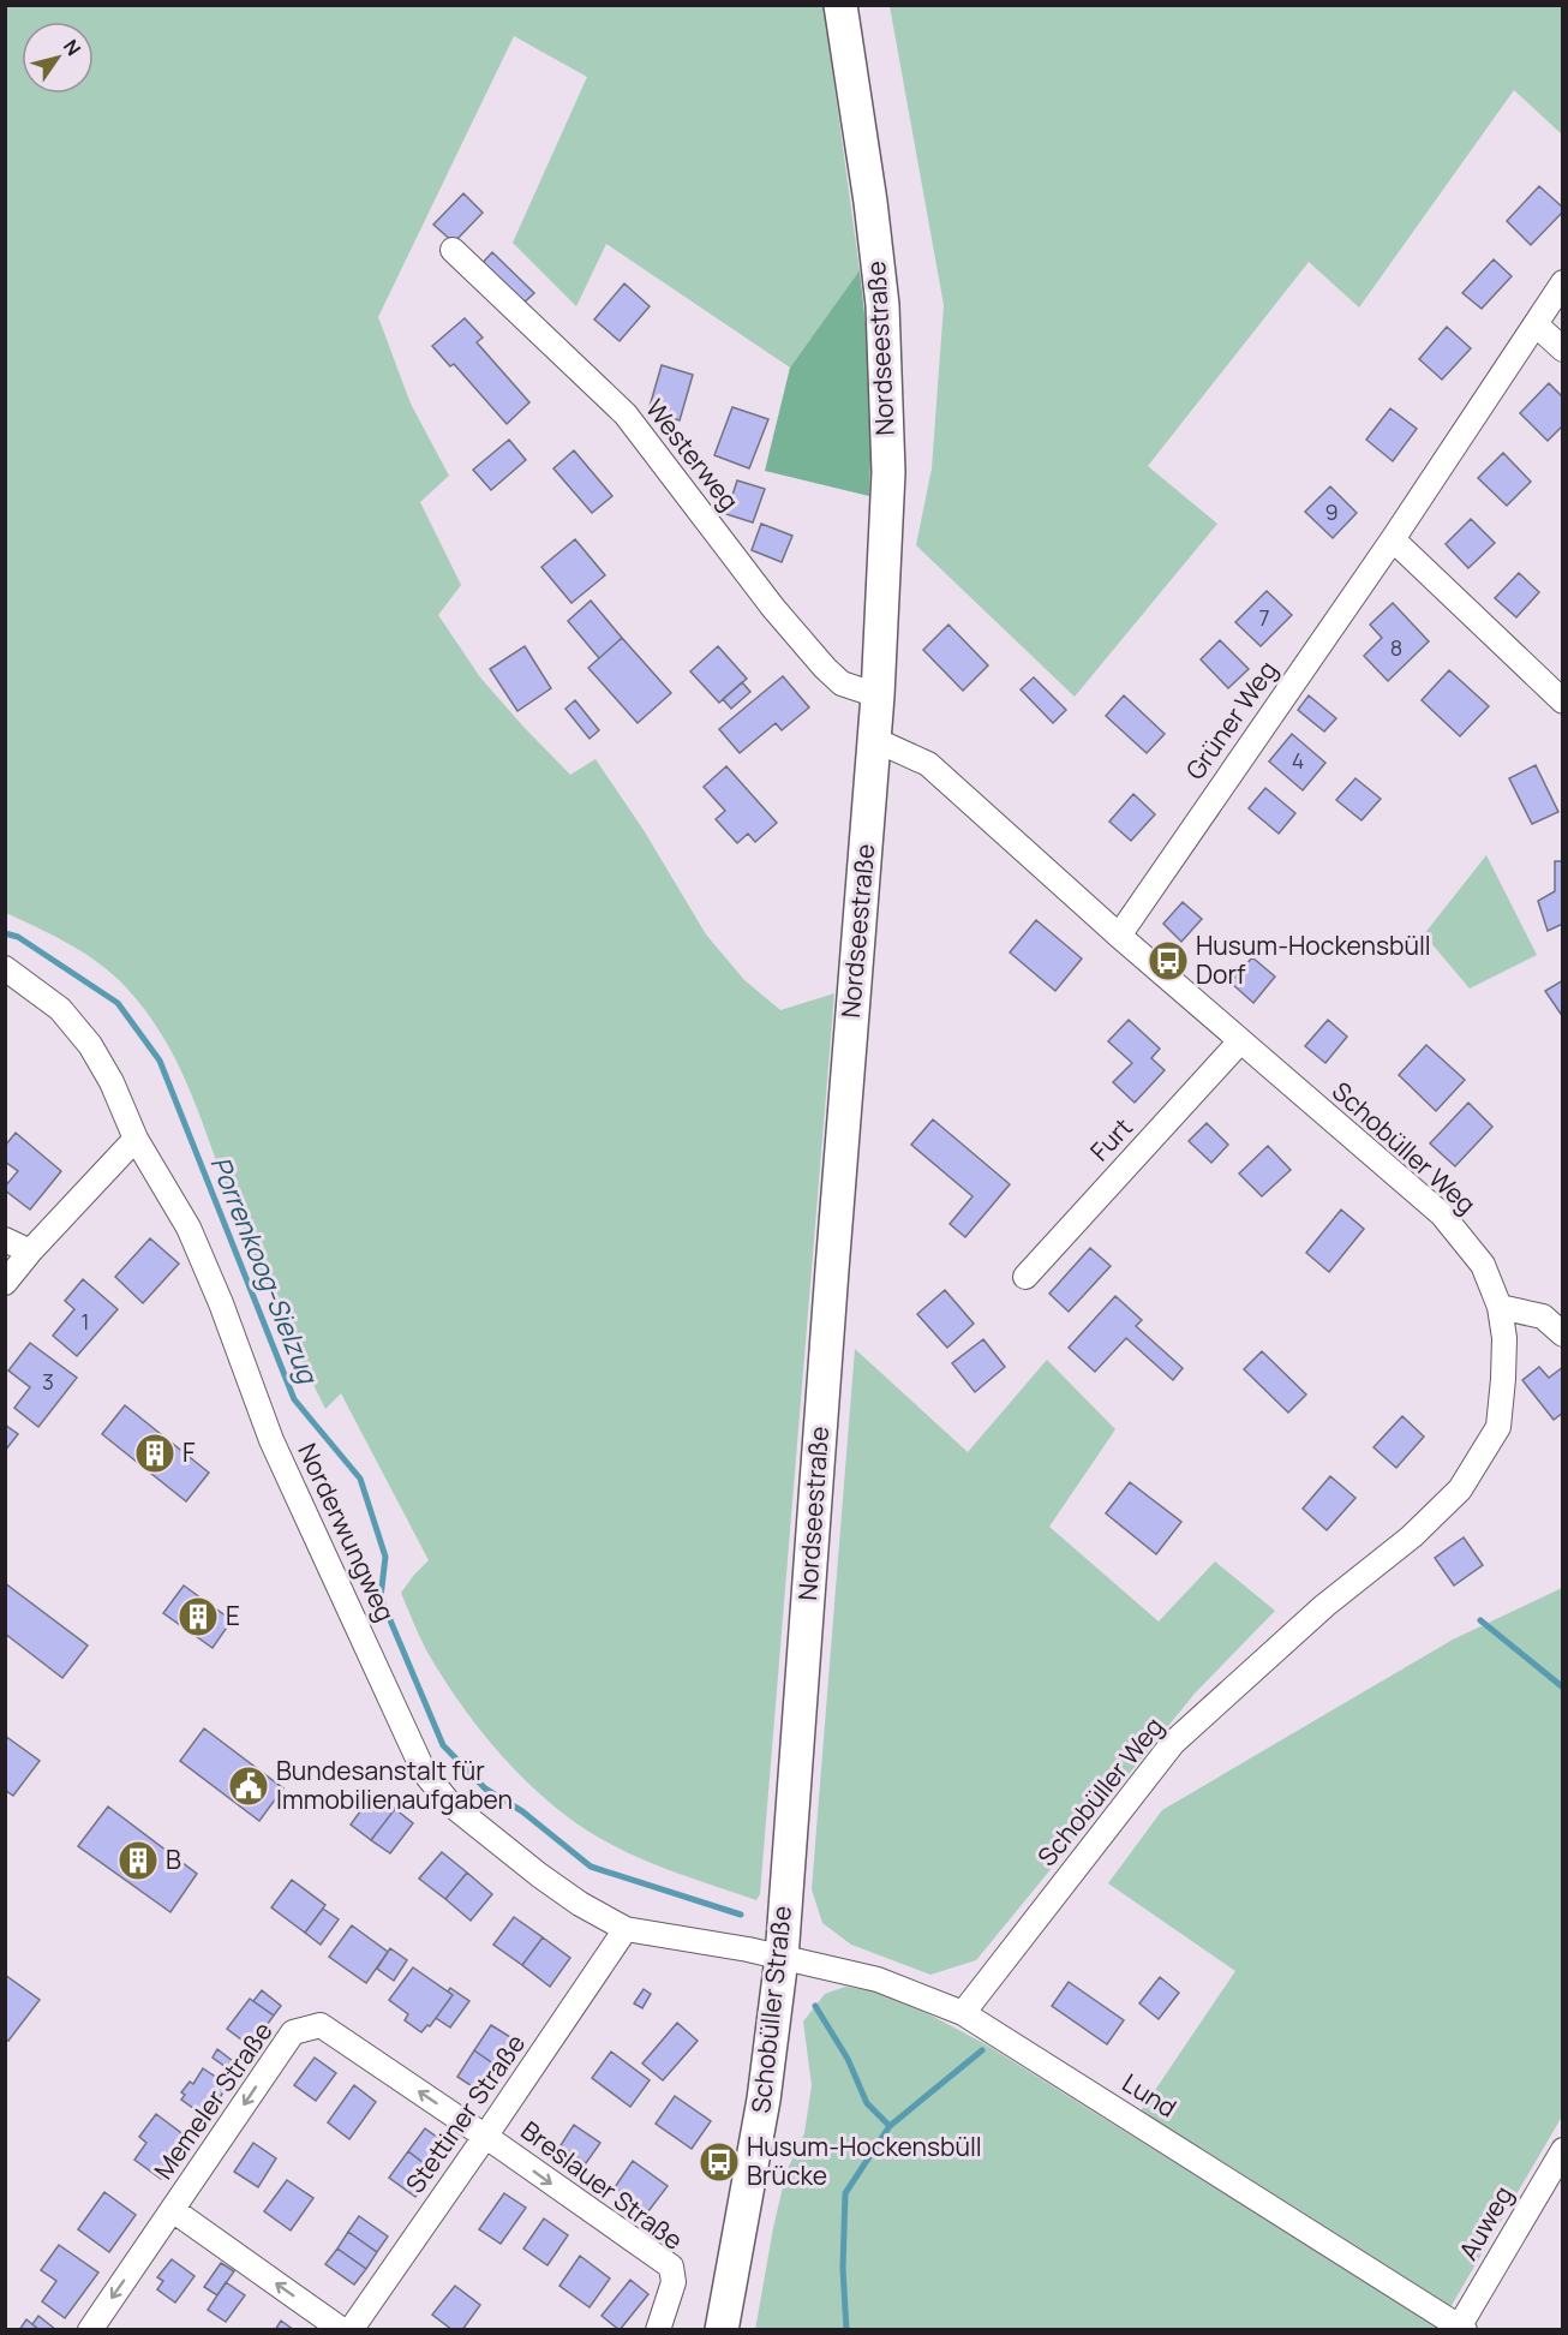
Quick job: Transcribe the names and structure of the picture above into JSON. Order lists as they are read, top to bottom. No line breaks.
{"streets":{"main road":["Nordseestraße","Schobüller Straße"],"street":["Westerweg","Grüner Weg","Furt","Schobüller Weg","Norderwungweg","Lund","Memeler Straße","Stettiner Straße","Breslauer Straße","Auweg"]},"crossings":[["Nordseestraße","Westerweg"],["Nordseestraße","Schobüller Weg"],["Nordseestraße","Schobüller Straße"],["Grüner Weg","Schobüller Weg"],["Furt","Schobüller Weg"],["Schobüller Weg","Lund"],["Norderwungweg","Schobüller Straße"],["Norderwungweg","Lund"],["Norderwungweg","Stettiner Straße"],["Schobüller Straße","Lund"],["Lund","Auweg"],["Memeler Straße","Stettiner Straße"],["Memeler Straße","Breslauer Straße"],["Stettiner Straße","Breslauer Straße"]],"one_way":["Breslauer Straße"],"water":["Porrenkoog-Sielzug"],"places":{"bus stop":["Husum-Hockensbüll Dorf","Husum-Hockensbüll Brücke"],"building":["F","E","B"],"public building":["Bundesanstalt für Immobilienaufgaben"]},"house_numbers":["9","7","8","4","1","3"],"north":"top right"}
